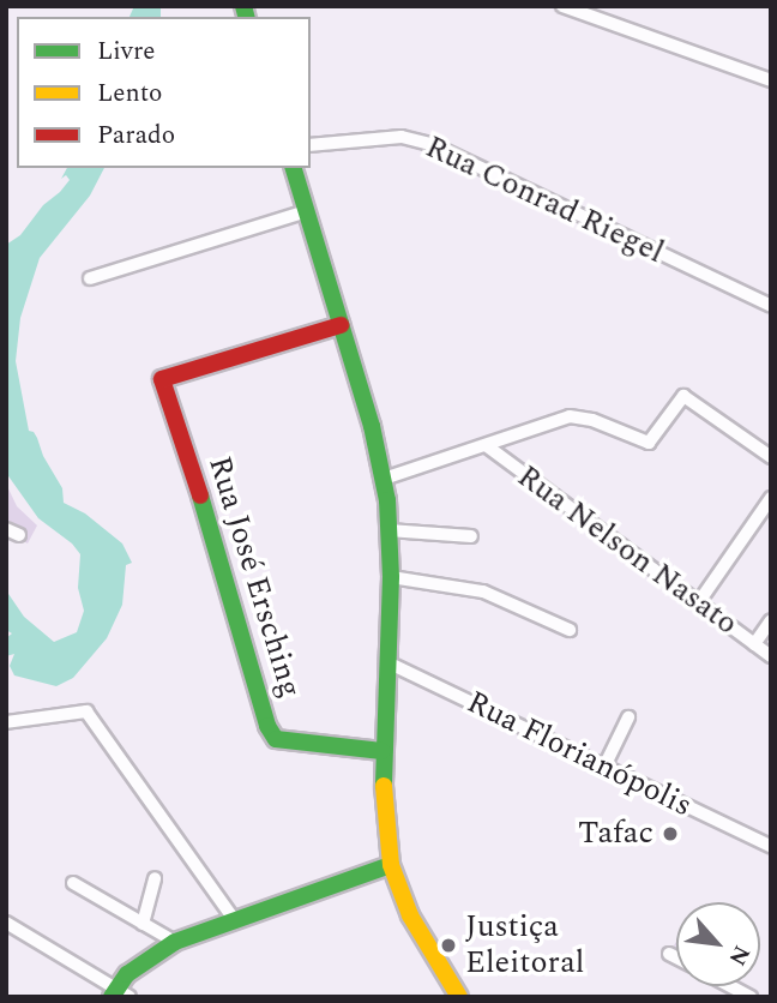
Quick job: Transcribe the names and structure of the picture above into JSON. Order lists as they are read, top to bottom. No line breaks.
{"streets":{"street":["Rua Conrad Riegel","Rua Nelson Nasato","Rua José Ersching","Rua Florianópolis"]},"places":["Tafac","Justiça Eleitoral"],"legend":["Livre","Lento","Parado"],"north":"bottom right"}
